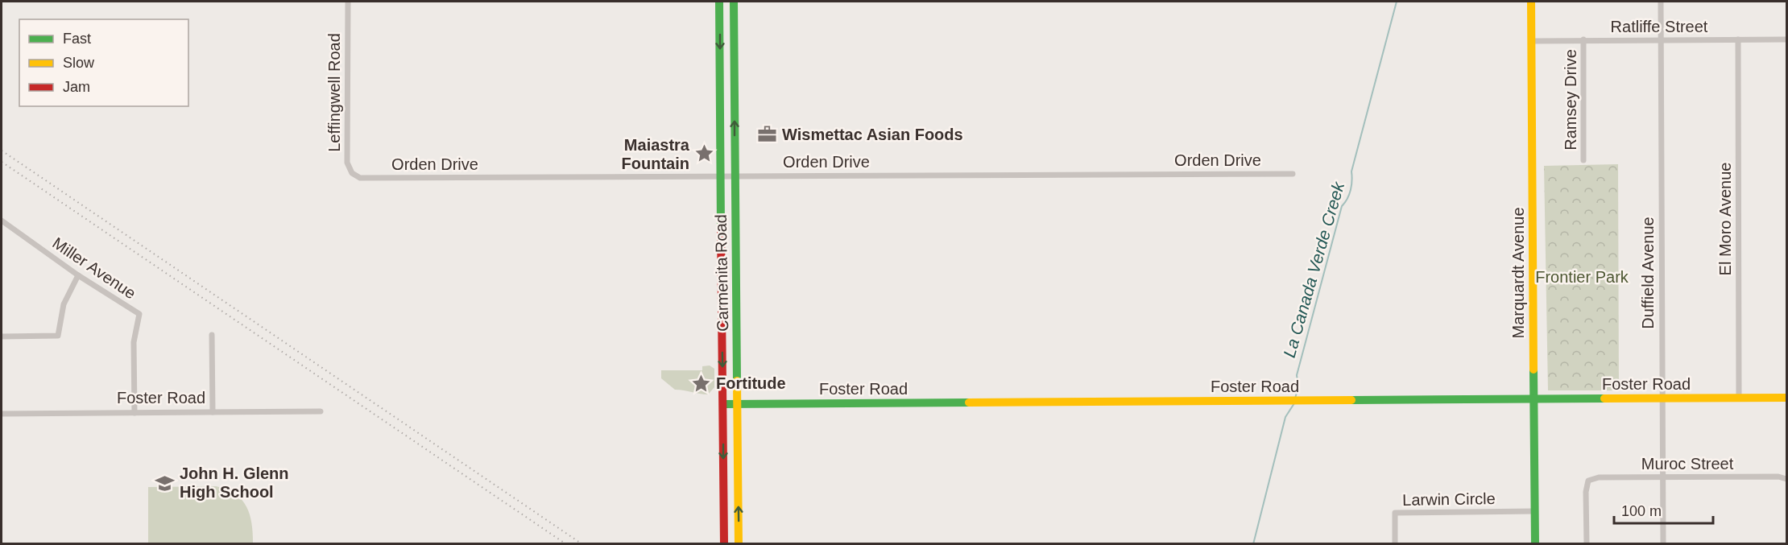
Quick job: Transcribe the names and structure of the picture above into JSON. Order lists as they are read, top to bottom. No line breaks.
{"streets":{"street":["Ratliffe Street","Leffingwell Road","Ramsey Drive","Orden Drive","El Moro Avenue","Miller Avenue","Carmenita Road","Marquardt Avenue","Duffield Avenue","Foster Road","Muroc Street","Larwin Circle"]},"crossings":[["Ratliffe Street","Ramsey Drive"],["Ratliffe Street","El Moro Avenue"],["Ratliffe Street","Marquardt Avenue"],["Ratliffe Street","Duffield Avenue"],["Leffingwell Road","Orden Drive"],["Orden Drive","Carmenita Road"],["El Moro Avenue","Foster Road"],["Miller Avenue","Foster Road"],["Carmenita Road","Foster Road"],["Marquardt Avenue","Foster Road"],["Marquardt Avenue","Larwin Circle"],["Duffield Avenue","Foster Road"],["Duffield Avenue","Muroc Street"]],"water":["La Canada Verde Creek"],"parks":["Frontier Park"],"places":{"office":["Wismettac Asian Foods"],"place":["Maiastra Fountain","Fortitude"],"school or university":["John H. Glenn High School"]},"legend":["Fast","Slow","Jam"],"scale_bar":"100 m"}
